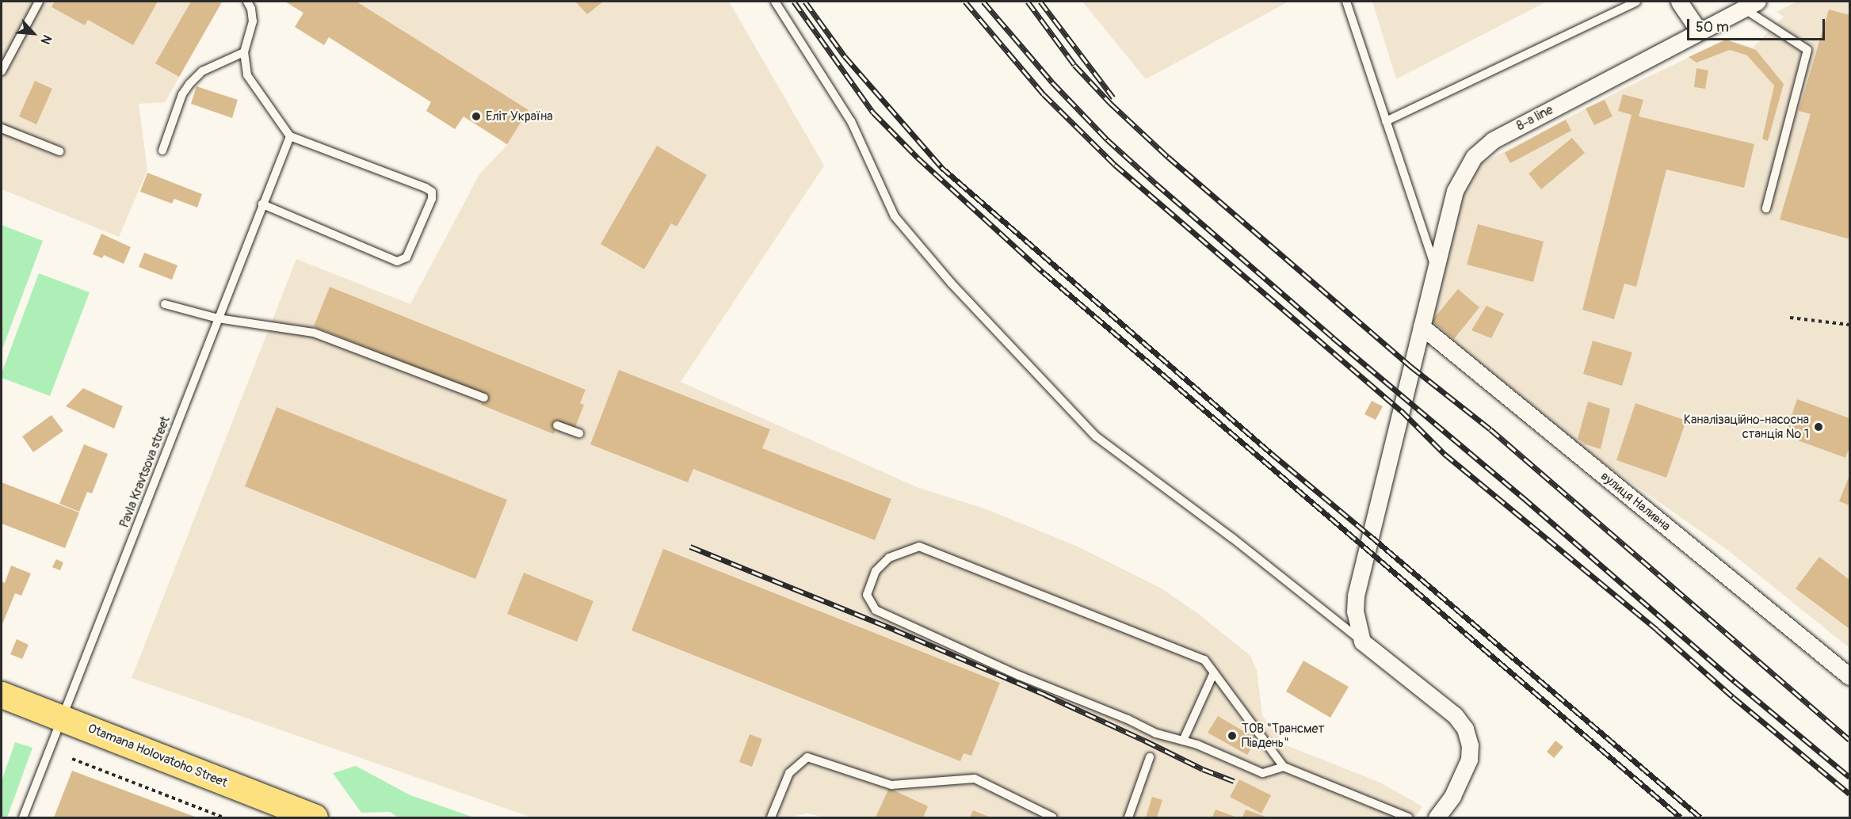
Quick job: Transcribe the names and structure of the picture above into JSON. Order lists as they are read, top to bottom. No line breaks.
{"streets":{"main road":["Otamana Holovatoho Street"],"street":["8-a line","вулиця Наливна"],"lane":["Pavla Kravtsova street"]},"crossings":[["8-a line","вулиця Наливна"],["Pavla Kravtsova street","Otamana Holovatoho Street"]],"places":["Еліт Україна","Каналізаційно-насосна станція № 1","ТОВ \"Трансмет Південь\""],"scale_bar":"50 m","north":"bottom right"}
